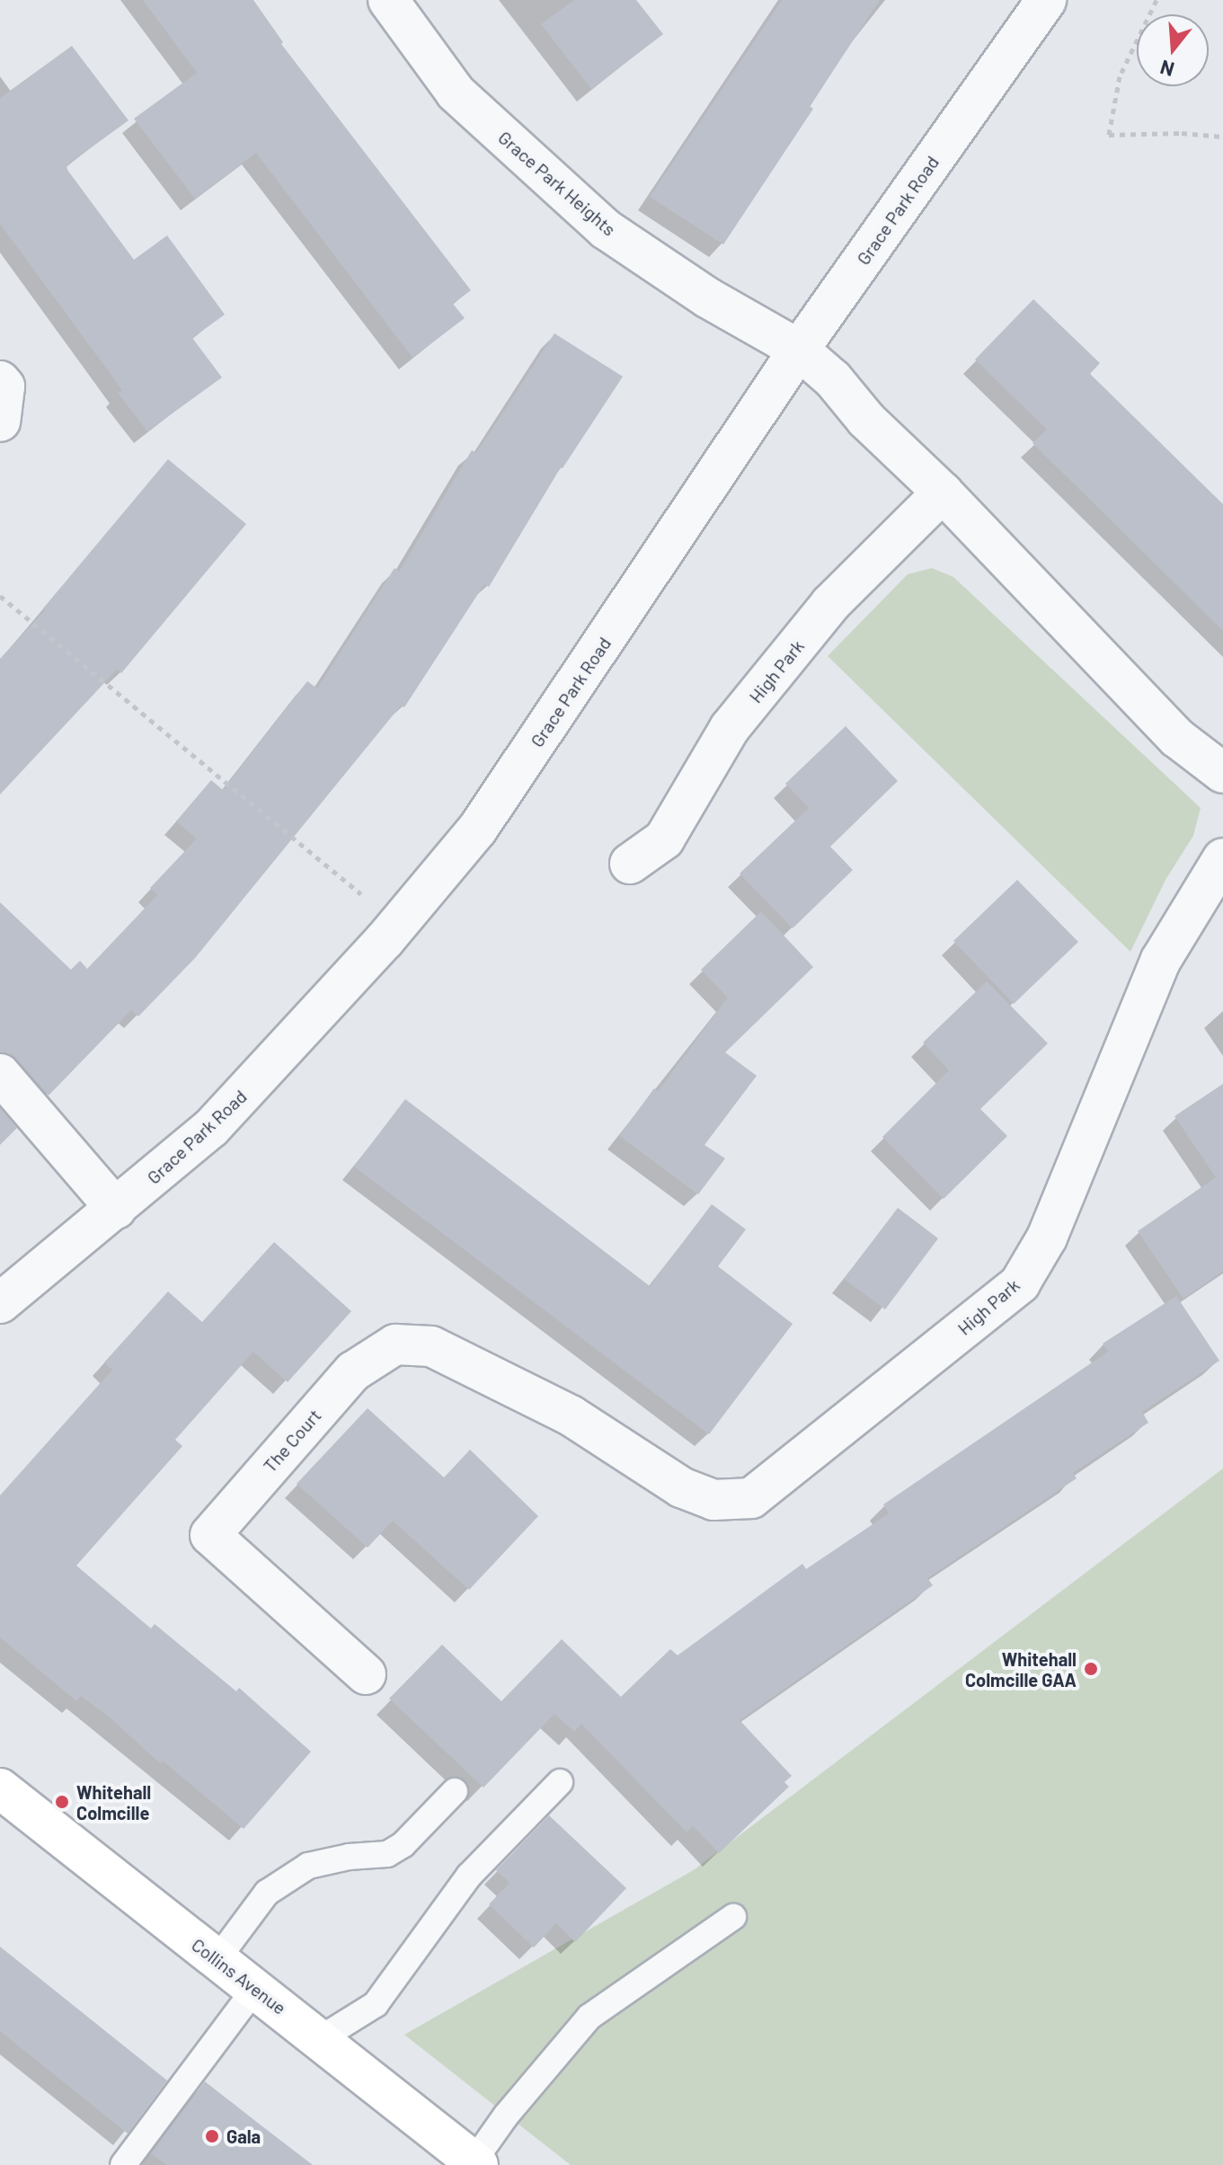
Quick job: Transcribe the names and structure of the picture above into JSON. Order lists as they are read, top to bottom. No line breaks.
{"streets":{"main road":["Collins Avenue"],"street":["Grace Park Heights","Grace Park Road","High Park","The Court"]},"crossings":[["Grace Park Heights","Grace Park Road"],["High Park","The Court"]],"places":["Whitehall Colmcille GAA","Whitehall Colmcille","Gala"],"north":"bottom"}
